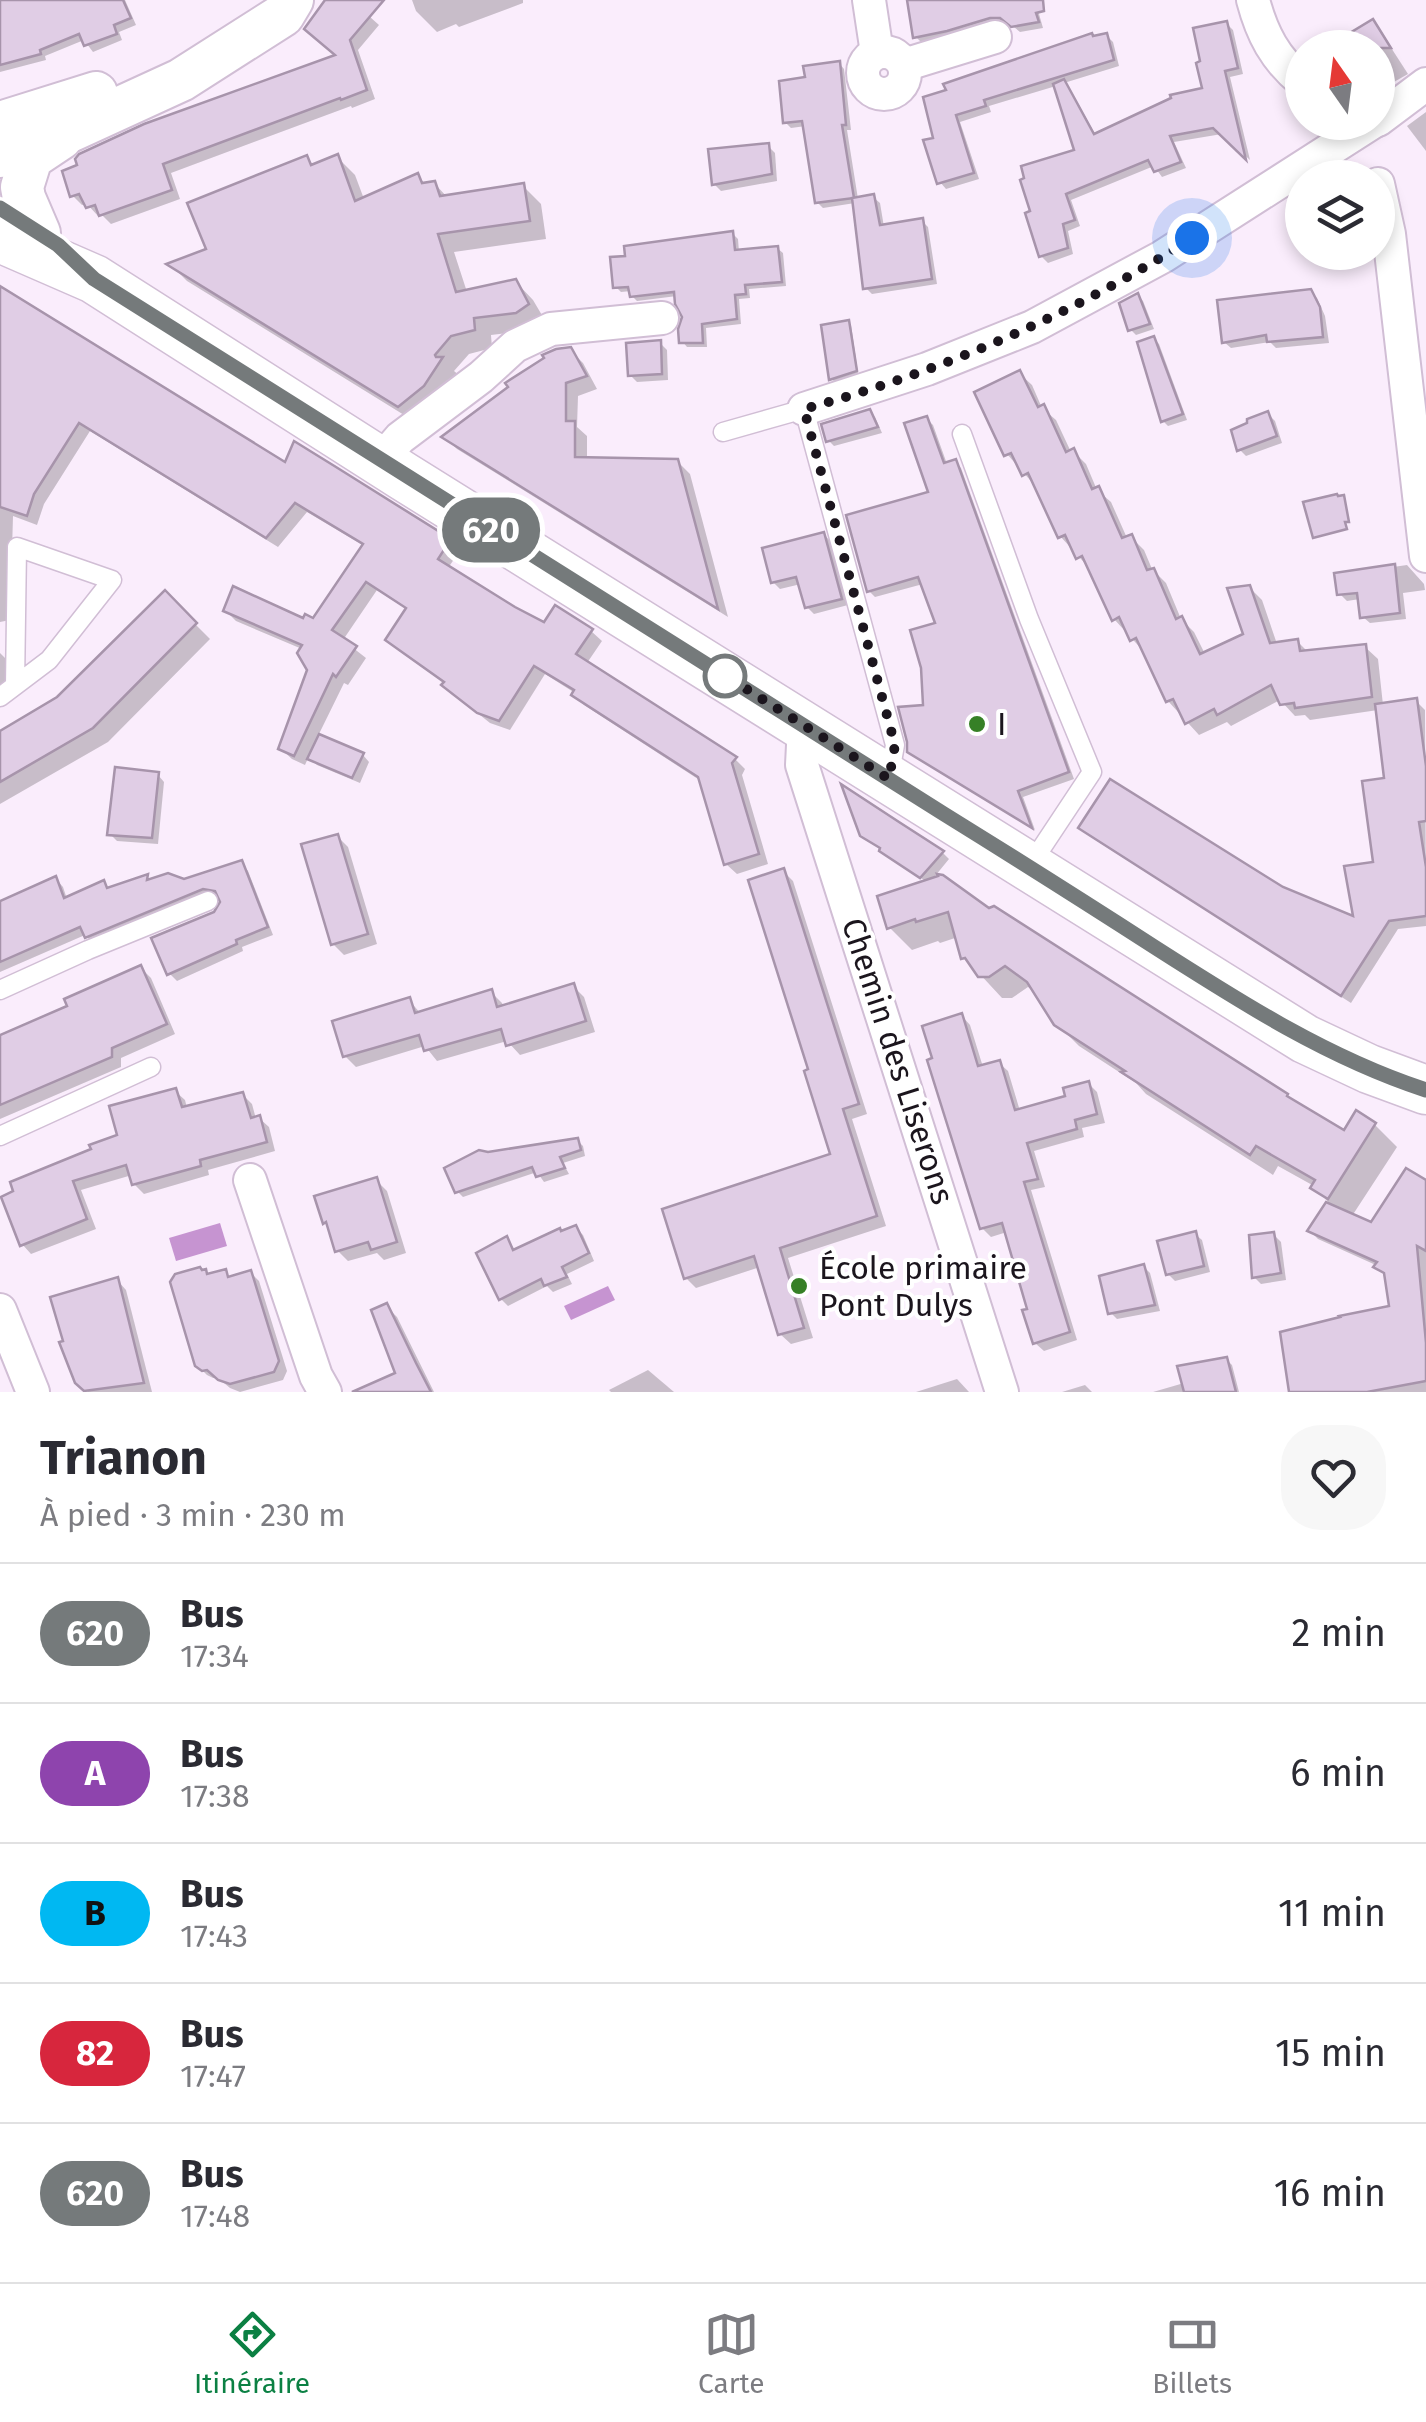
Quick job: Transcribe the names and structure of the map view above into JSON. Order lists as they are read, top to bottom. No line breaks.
{"streets":{"street":["Chemin des Liserons"]},"places":["I","École primaire Pont Dulys"],"lines":["bus line 620"],"north":"top","page":{"on_map":"620","heading":["Trianon","À pied · 3 min · 230 m"],"list":[{"mark":"620","name":"Bus","note":"17:34","value":"2 min"},{"mark":"A","name":"Bus","note":"17:38","value":"6 min"},{"mark":"B","name":"Bus","note":"17:43","value":"11 min"},{"mark":"82","name":"Bus","note":"17:47","value":"15 min"},{"mark":"620","name":"Bus","note":"17:48","value":"16 min"}],"tabs":["Itinéraire","Carte","Billets"]}}
